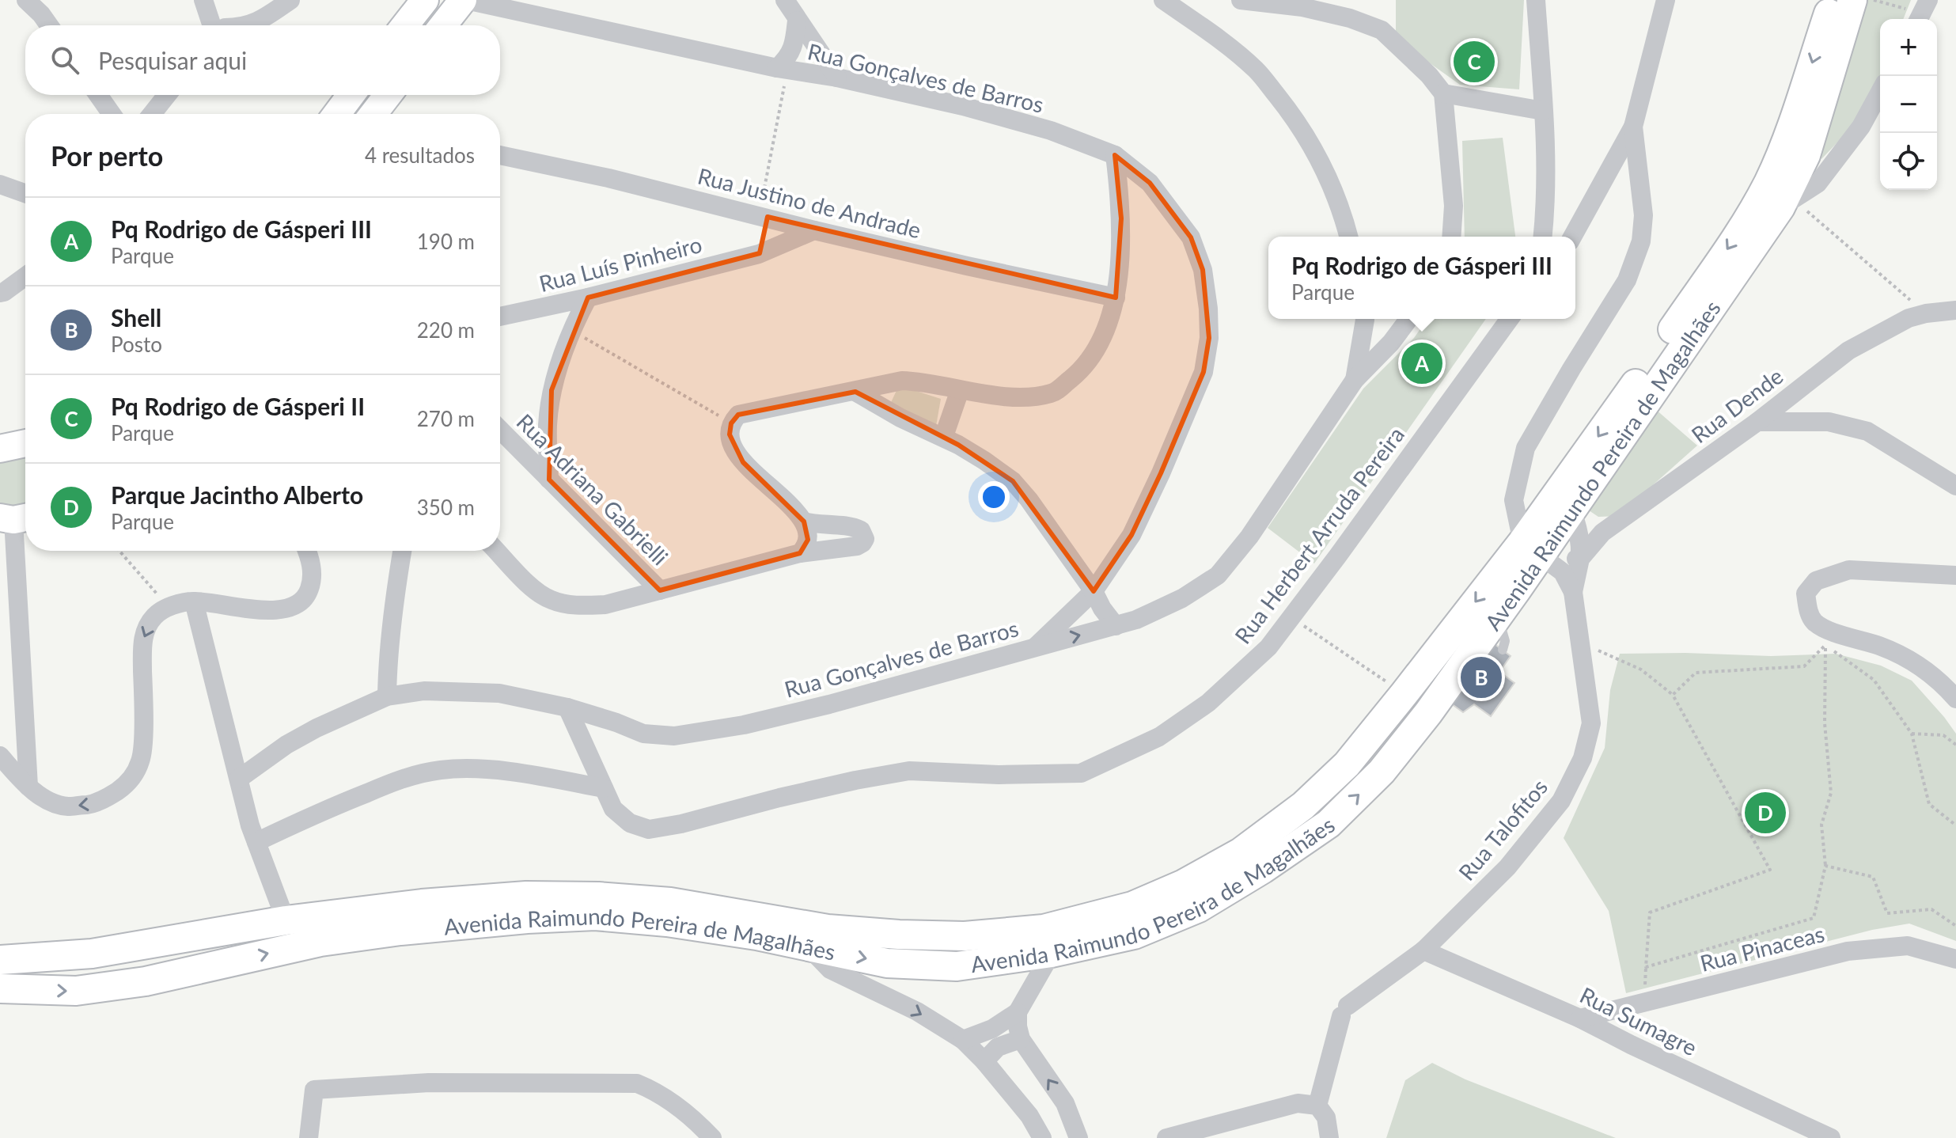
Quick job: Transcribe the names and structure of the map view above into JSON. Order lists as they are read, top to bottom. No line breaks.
{"streets":{"main road":["Avenida Raimundo Pereira de Magalhães"],"street":["Rua Gonçalves de Barros","Rua Justino de Andrade","Rua Luís Pinheiro","Rua Dende","Rua Adriana Gabrielli","Rua Herbert Arruda Pereira","Rua Talofitos","Rua Pinaceas","Rua Sumagre"]},"crossings":[["Rua Gonçalves de Barros","Rua Herbert Arruda Pereira"],["Rua Justino de Andrade","Rua Luís Pinheiro"],["Avenida Raimundo Pereira de Magalhães","Rua Talofitos"],["Rua Talofitos","Rua Sumagre"],["Rua Pinaceas","Rua Sumagre"]],"page":{"map_buttons":["+","−"],"search":"Pesquisar aqui","pins":["C","A","B","D"],"heading":["Por perto","4 resultados"],"list":[{"mark":"A","name":"Pq Rodrigo de Gásperi III","note":"Parque","value":"190 m"},{"mark":"B","name":"Shell","note":"Posto","value":"220 m"},{"mark":"C","name":"Pq Rodrigo de Gásperi II","note":"Parque","value":"270 m"},{"mark":"D","name":"Parque Jacintho Alberto","note":"Parque","value":"350 m"}],"popup":["Pq Rodrigo de Gásperi III","Parque"]}}
